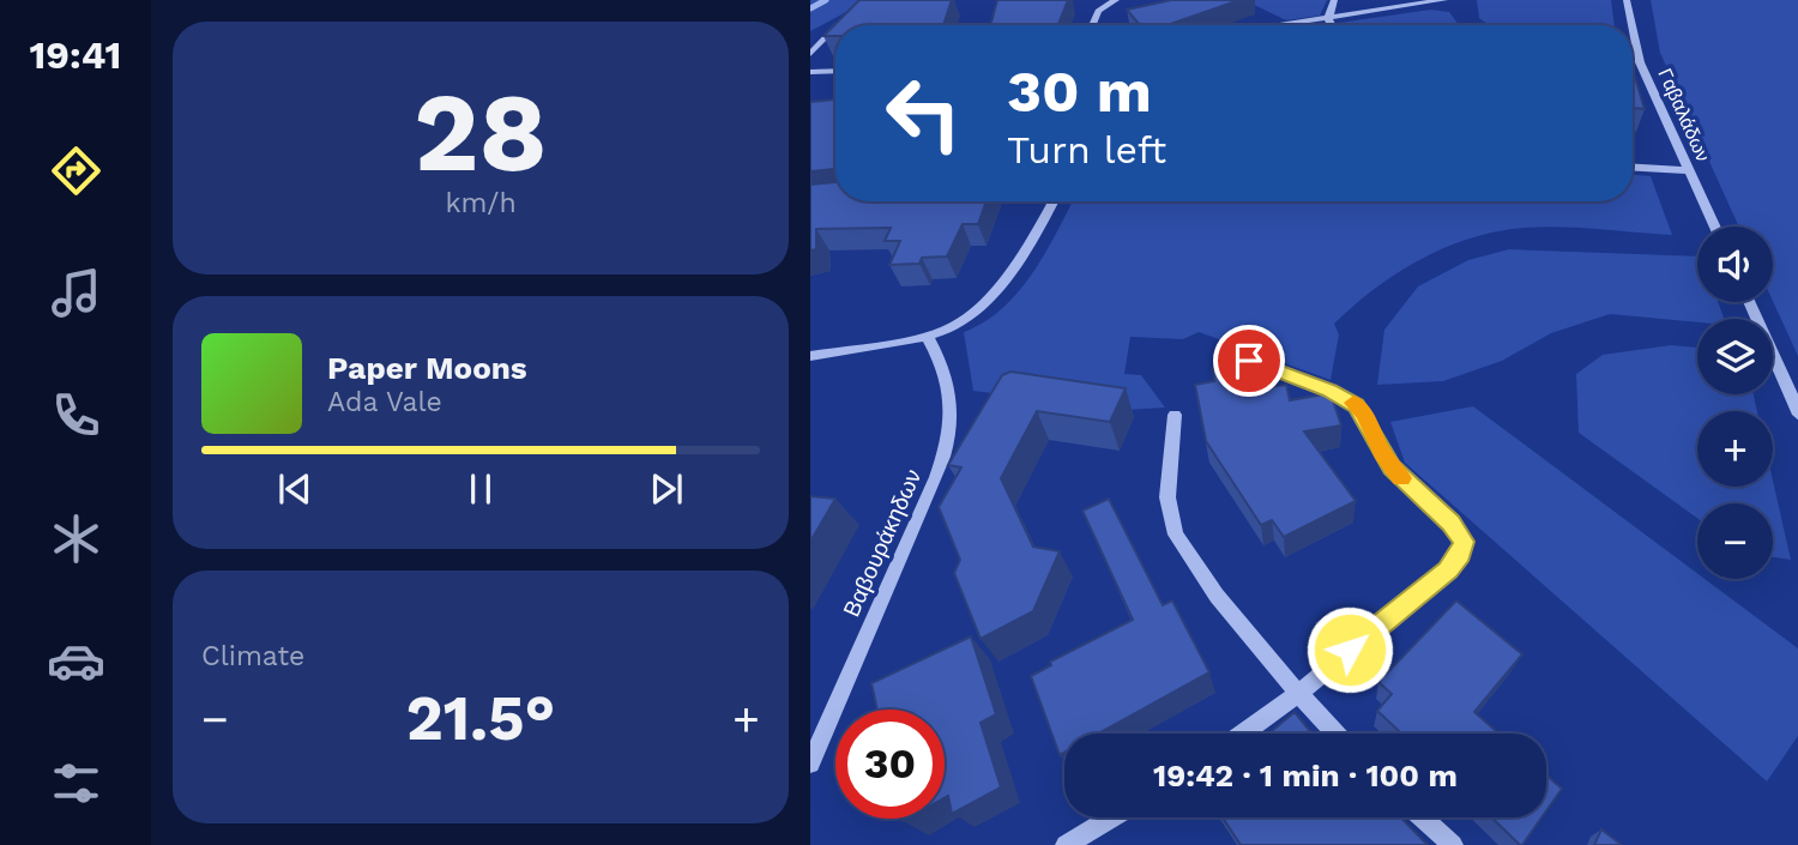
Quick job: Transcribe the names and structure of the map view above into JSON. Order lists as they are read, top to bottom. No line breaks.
{"streets":{"street":["Γαβαλάδων","Βαβουράκηδων"]},"page":{"tabs":"19:41","tile":[["28","km/h"],"Climate"],"turn":["30 m","Turn left"],"map_buttons":["+","−"],"song":["Paper Moons","Ada Vale"],"heat":["−","21.5°","+"],"limit":"30","trip":"19:42 · 1 min · 100 m"}}
